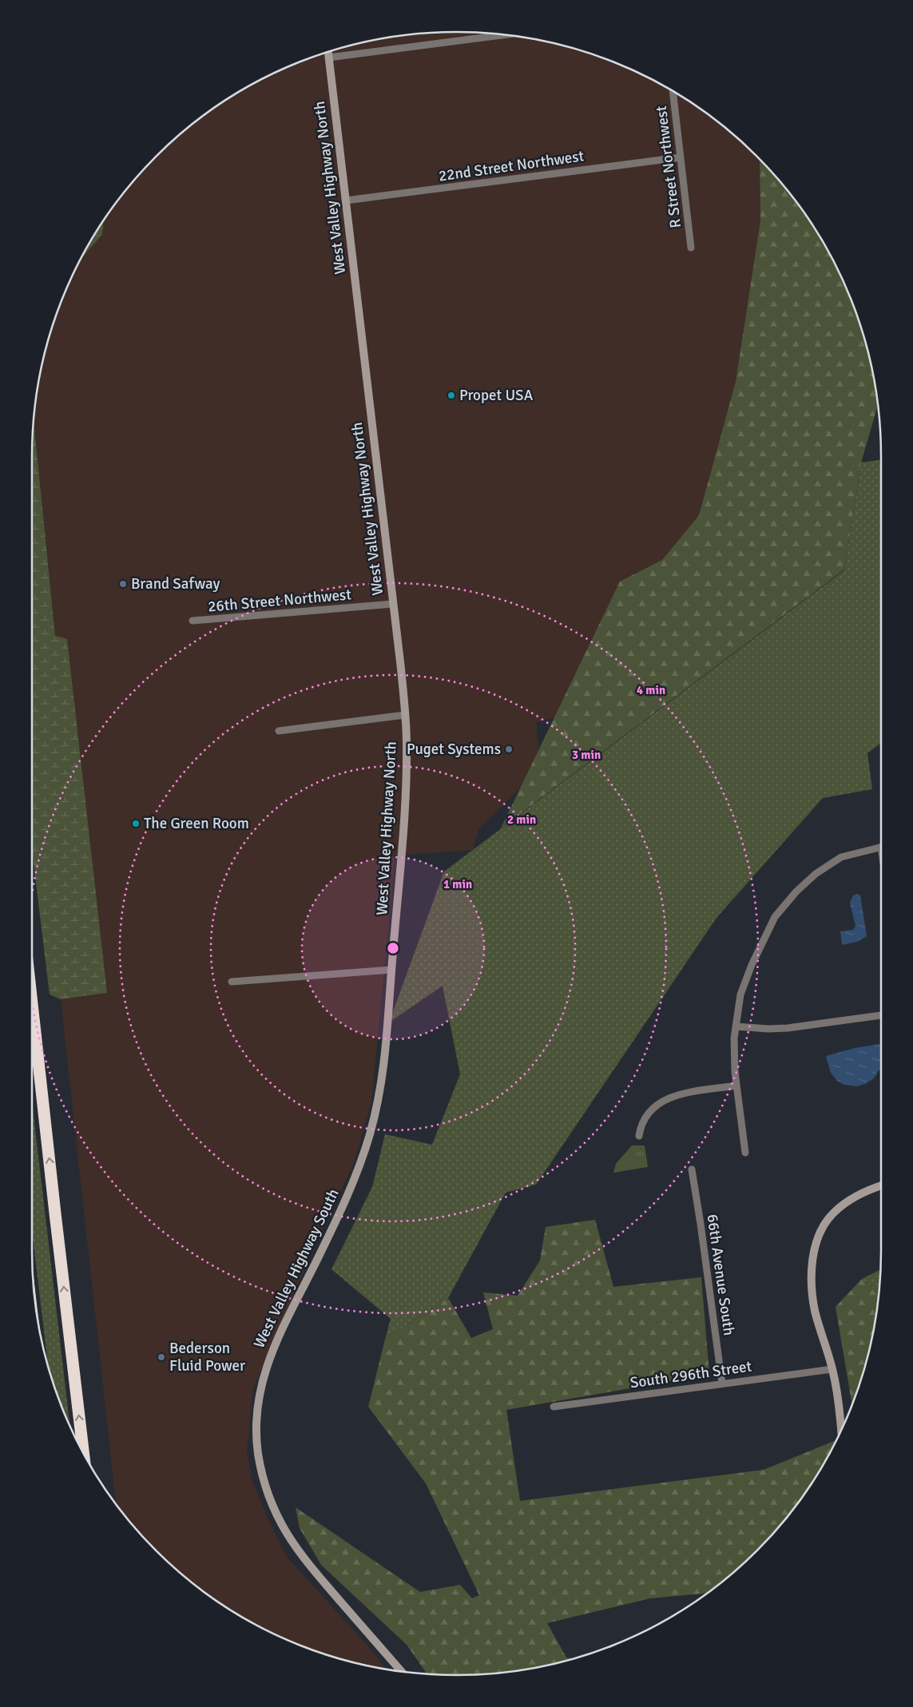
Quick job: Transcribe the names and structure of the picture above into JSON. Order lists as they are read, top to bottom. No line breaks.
{"streets":{"main road":["West Valley Highway North","West Valley Highway South"],"street":["22nd Street Northwest","R Street Northwest","26th Street Northwest","66th Avenue South","South 296th Street"]},"crossings":[["22nd Street Northwest","R Street Northwest"],["22nd Street Northwest","West Valley Highway North"],["West Valley Highway North","26th Street Northwest"],["West Valley Highway North","West Valley Highway South"],["66th Avenue South","South 296th Street"]],"places":["Propet USA","Brand Safway","Puget Systems","The Green Room","Bederson Fluid Power"],"rings":["4 min","3 min","2 min","1 min"]}
